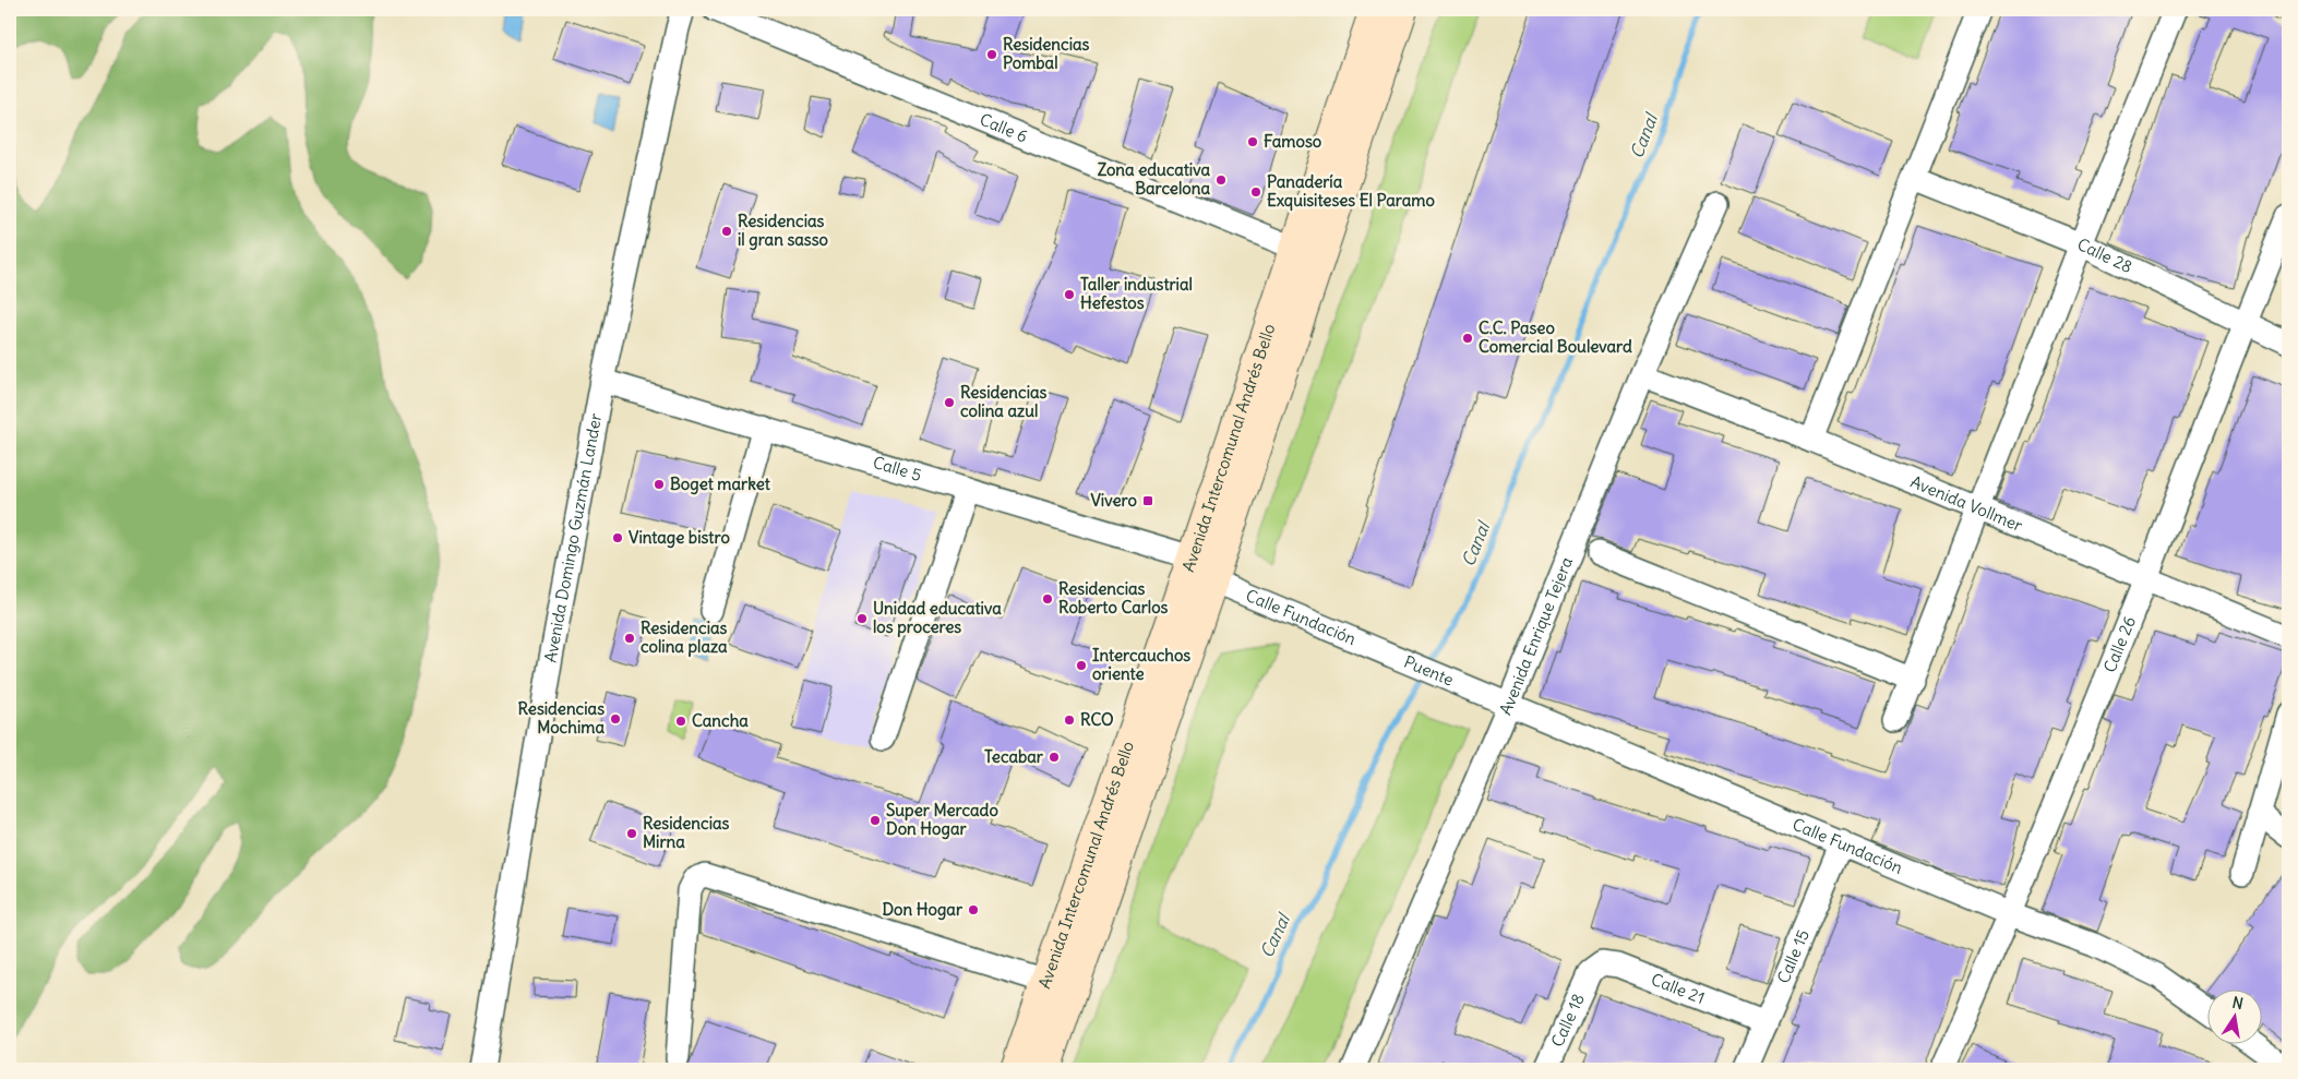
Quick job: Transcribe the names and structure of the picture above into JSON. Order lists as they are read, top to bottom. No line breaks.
{"streets":{"main road":["Avenida Intercomunal Andrés Bello"],"street":["Calle 6","Calle 28","Calle 5","Avenida Vollmer","Avenida Domingo Guzmán Lander","Calle Fundación","Avenida Enrique Tejera","Calle 26","Puente","Calle 15","Calle 21","Calle 18"]},"crossings":[["Calle 6","Avenida Intercomunal Andrés Bello"],["Calle 28","Calle 26"],["Avenida Intercomunal Andrés Bello","Calle 5"],["Avenida Intercomunal Andrés Bello","Calle Fundación"],["Calle 5","Avenida Domingo Guzmán Lander"],["Avenida Vollmer","Avenida Enrique Tejera"],["Avenida Vollmer","Calle 26"],["Calle Fundación","Avenida Enrique Tejera"],["Calle Fundación","Calle 26"],["Calle Fundación","Puente"],["Calle Fundación","Calle 15"],["Calle 15","Calle 21"],["Calle 21","Calle 18"]],"water":["Canal"],"places":{"other":["Residencias Pombal","Famoso","Zona educativa Barcelona","Panadería Exquisiteses El Paramo","Residencias il gran sasso","Taller industrial Hefestos","C.C. Paseo Comercial Boulevard","Residencias colina azul","Boget market","Vintage bistro","Residencias Roberto Carlos","Unidad educativa los proceres","Residencias colina plaza","Intercauchos oriente","Residencias Mochima","RCO","Cancha","Tecabar","Super Mercado Don Hogar","Residencias Mirna","Don Hogar"],"transit":["Vivero"]},"north":"top"}
